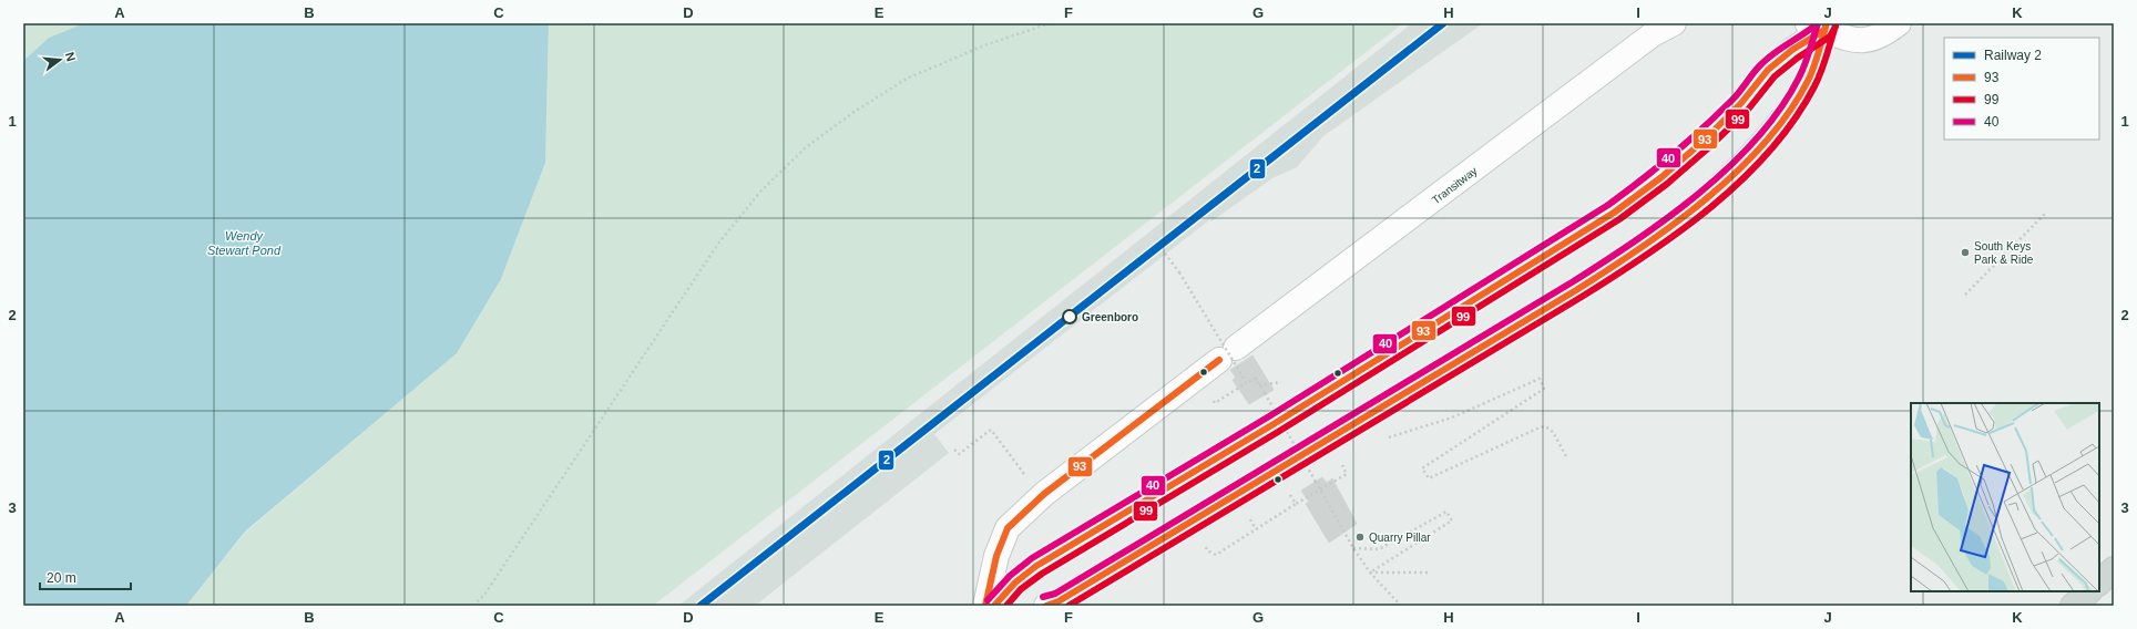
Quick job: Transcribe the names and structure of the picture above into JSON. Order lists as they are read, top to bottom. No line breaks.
{"streets":{"lane":["Transitway"]},"water":["Wendy Stewart Pond"],"places":["South Keys Park & Ride","Greenboro","Quarry Pillar"],"lines":["rail line 2","transit line 93","transit line 40","transit line 99"],"legend":["Railway 2","93","99","40"],"scale_bar":"20 m","north":"right","grid":{"columns":["A","B","C","D","E","F","G","H","I","J","K"],"rows":["1","2","3"]}}
